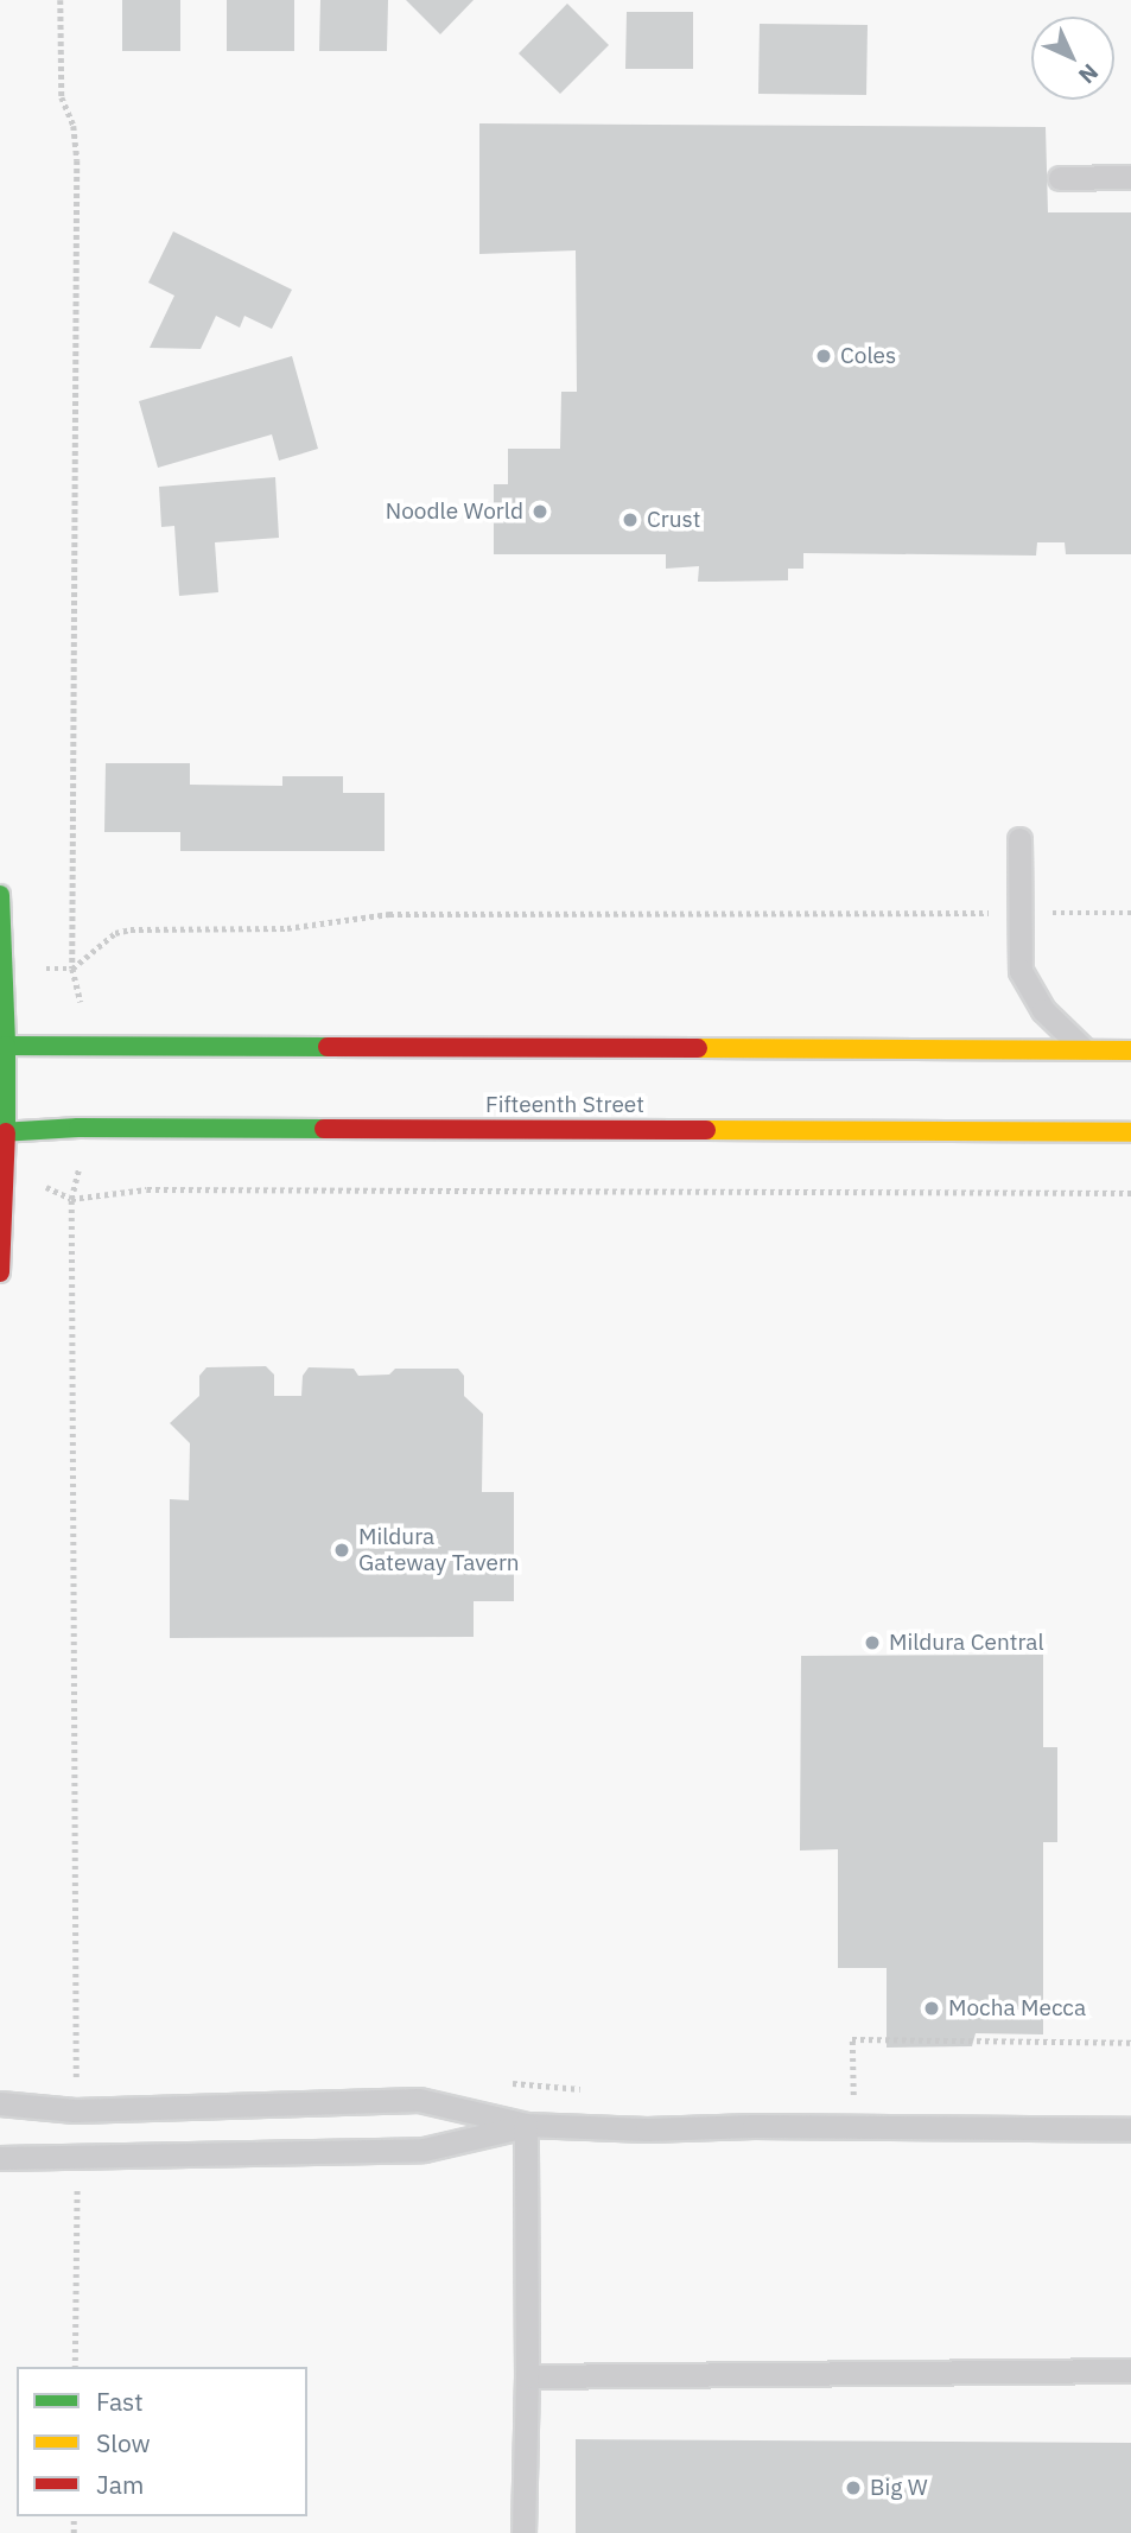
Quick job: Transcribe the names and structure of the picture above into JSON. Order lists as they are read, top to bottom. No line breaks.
{"streets":{"main road":["Fifteenth Street"]},"places":["Coles","Noodle World","Crust","Mildura Gateway Tavern","Mildura Central","Mocha Mecca","Big W"],"legend":["Fast","Slow","Jam"],"north":"bottom right"}
